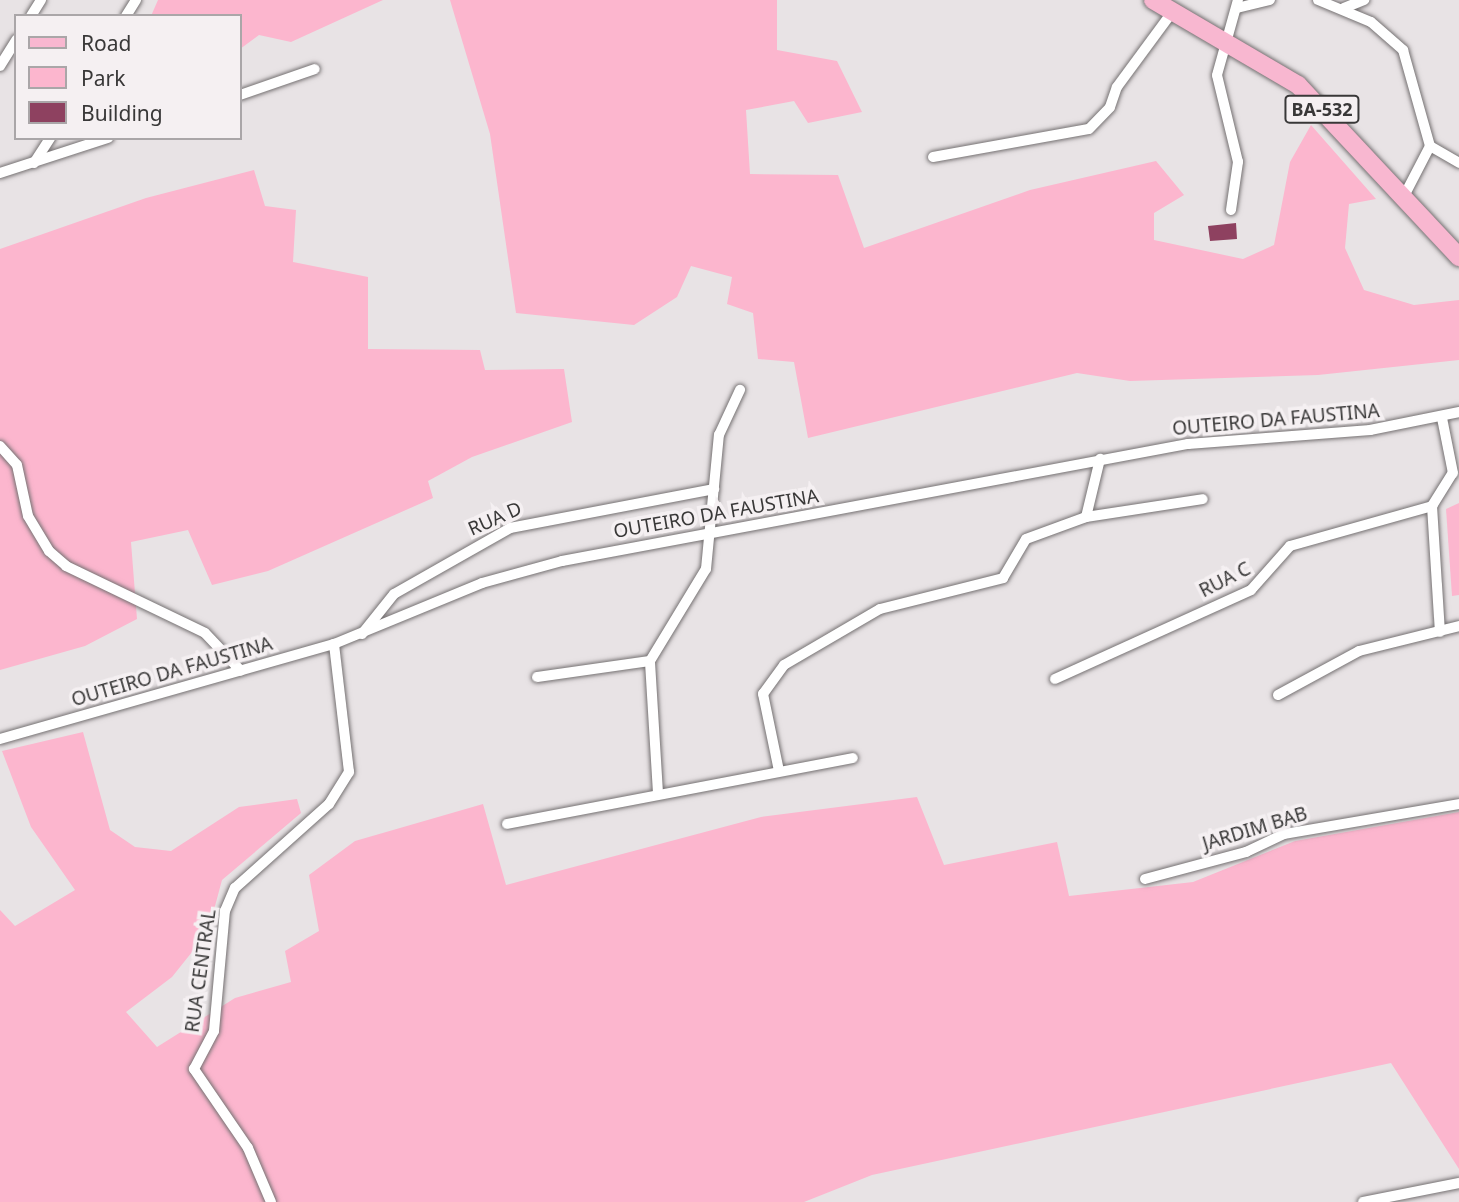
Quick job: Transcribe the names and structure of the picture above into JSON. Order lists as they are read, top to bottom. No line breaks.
{"streets":{"main road":["BA-532"],"street":["OUTEIRO DA FAUSTINA","RUA D","RUA C","JARDIM BAB","RUA CENTRAL"]},"crossings":[["OUTEIRO DA FAUSTINA","RUA D"],["OUTEIRO DA FAUSTINA","RUA CENTRAL"]],"legend":["Road","Park","Building"]}
